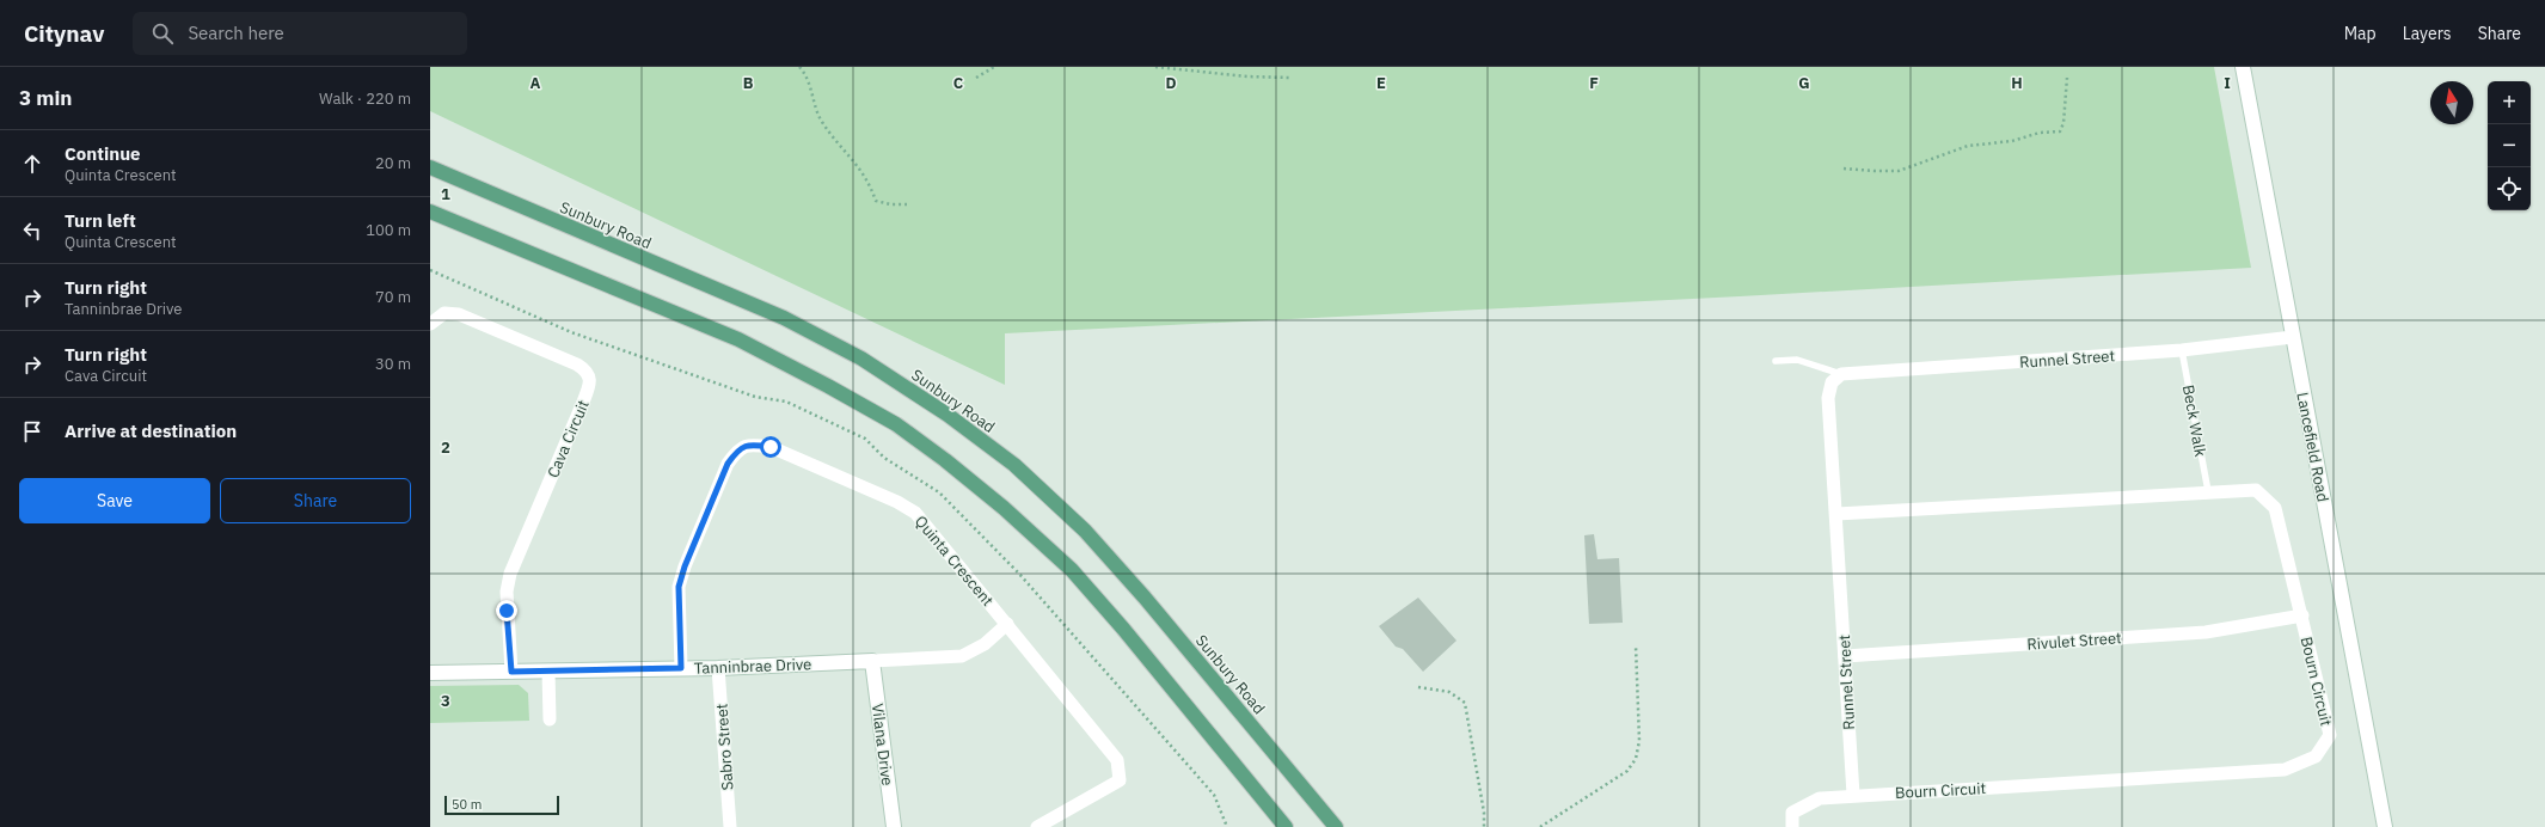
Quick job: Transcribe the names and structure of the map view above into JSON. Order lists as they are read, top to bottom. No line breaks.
{"streets":{"main road":["Sunbury Road","Lancefield Road","Tanninbrae Drive","Vilana Drive"],"street":["Runnel Street","Cava Circuit","Quinta Crescent","Rivulet Street","Bourn Circuit","Sabro Street"],"lane":["Beck Walk"]},"crossings":[["Runnel Street","Beck Walk"],["Runnel Street","Lancefield Road"],["Runnel Street","Rivulet Street"],["Runnel Street","Bourn Circuit"],["Beck Walk","Bourn Circuit"],["Cava Circuit","Tanninbrae Drive"],["Quinta Crescent","Tanninbrae Drive"],["Rivulet Street","Bourn Circuit"],["Tanninbrae Drive","Vilana Drive"],["Tanninbrae Drive","Sabro Street"]],"scale_bar":"50 m","north":"top","page":{"header":"Citynav","search":"Search here","nav":["Map","Layers","Share"],"heading":["3 min","Walk · 220 m"],"map_buttons":["+","−"],"list":[["Continue","Quinta Crescent","20 m"],["Turn left","Quinta Crescent","100 m"],["Turn right","Tanninbrae Drive","70 m"],["Turn right","Cava Circuit","30 m"],"Arrive at destination"],"buttons":["Save","Share"],"scale":"50 m"},"grid":{"columns":["A","B","C","D","E","F","G","H","I"],"rows":["1","2","3"]}}
